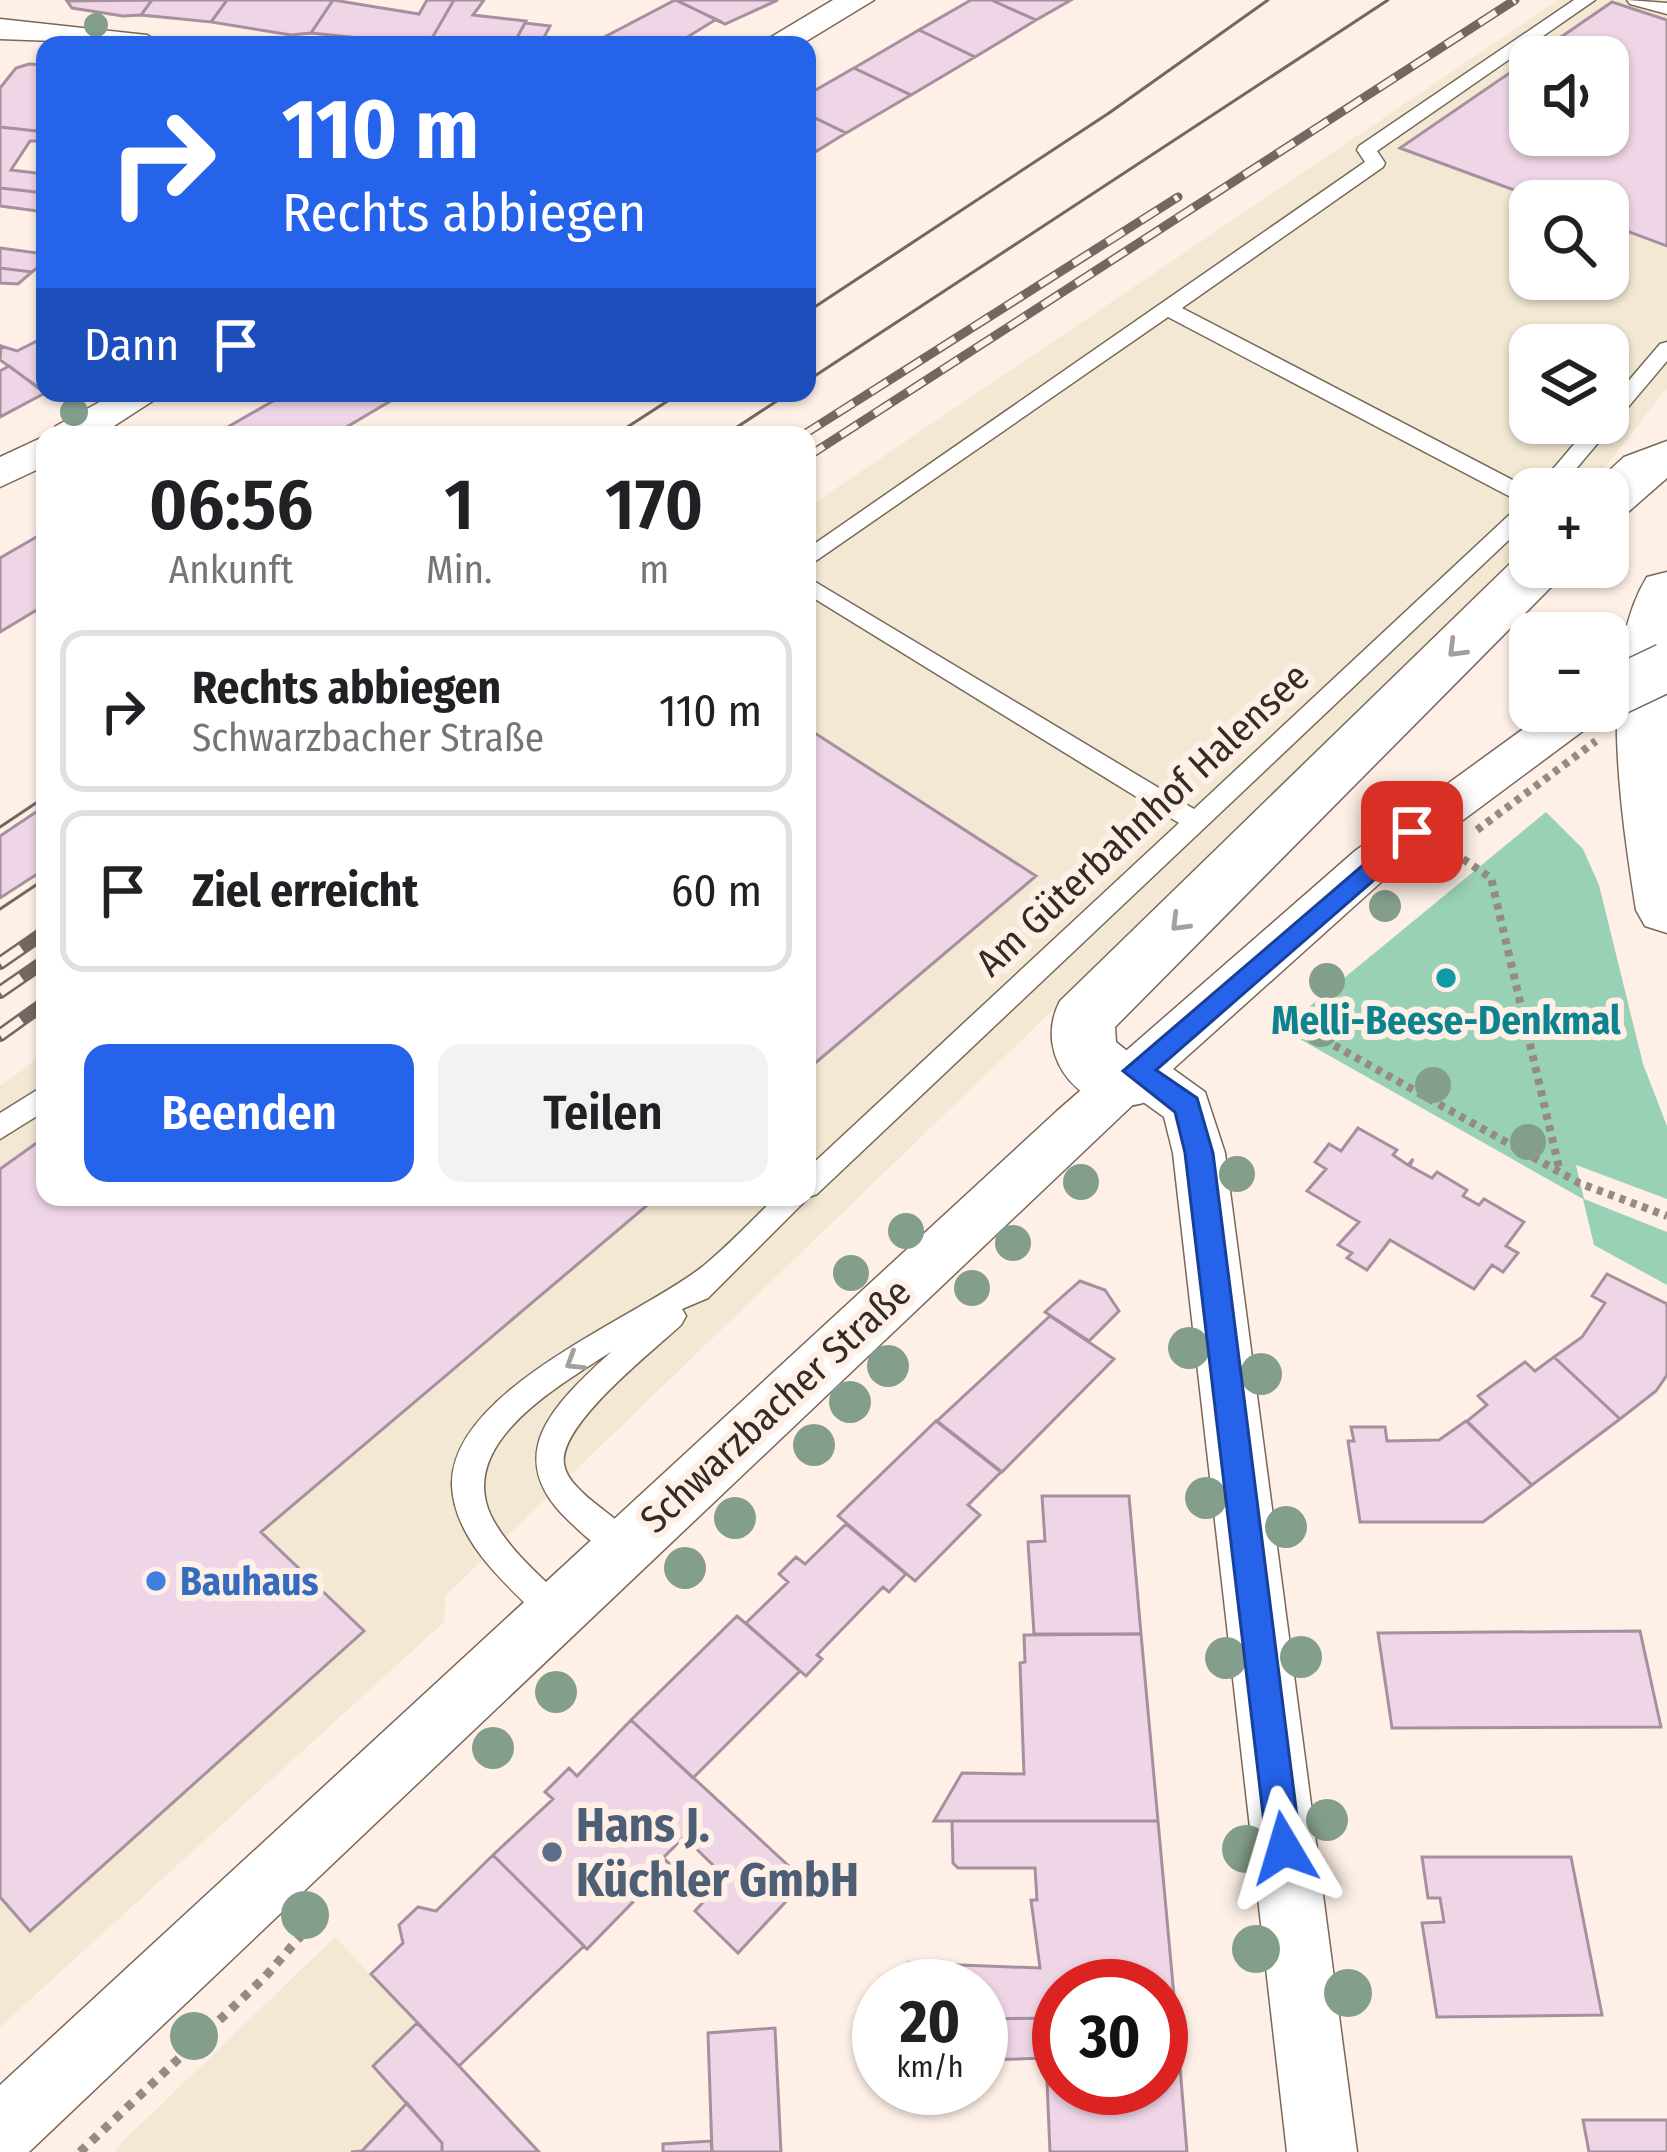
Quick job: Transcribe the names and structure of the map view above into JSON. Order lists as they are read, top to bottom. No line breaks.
{"streets":{"street":["Schwarzbacher Straße"],"lane":["Am Güterbahnhof Halensee"]},"places":["Melli-Beese-Denkmal","Bauhaus","Hans J. Küchler GmbH"],"page":{"map_buttons":["+","−"],"turn":["110 m","Rechts abbiegen"],"then":"Dann","eta":["06:56","Ankunft","1","Min.","170","m"],"list":[{"name":"Rechts abbiegen","note":"Schwarzbacher Straße","value":"110 m"},{"name":"Ziel erreicht","value":"60 m"}],"buttons":["Beenden","Teilen"],"speed":"20 km/h","limit":"30"}}
